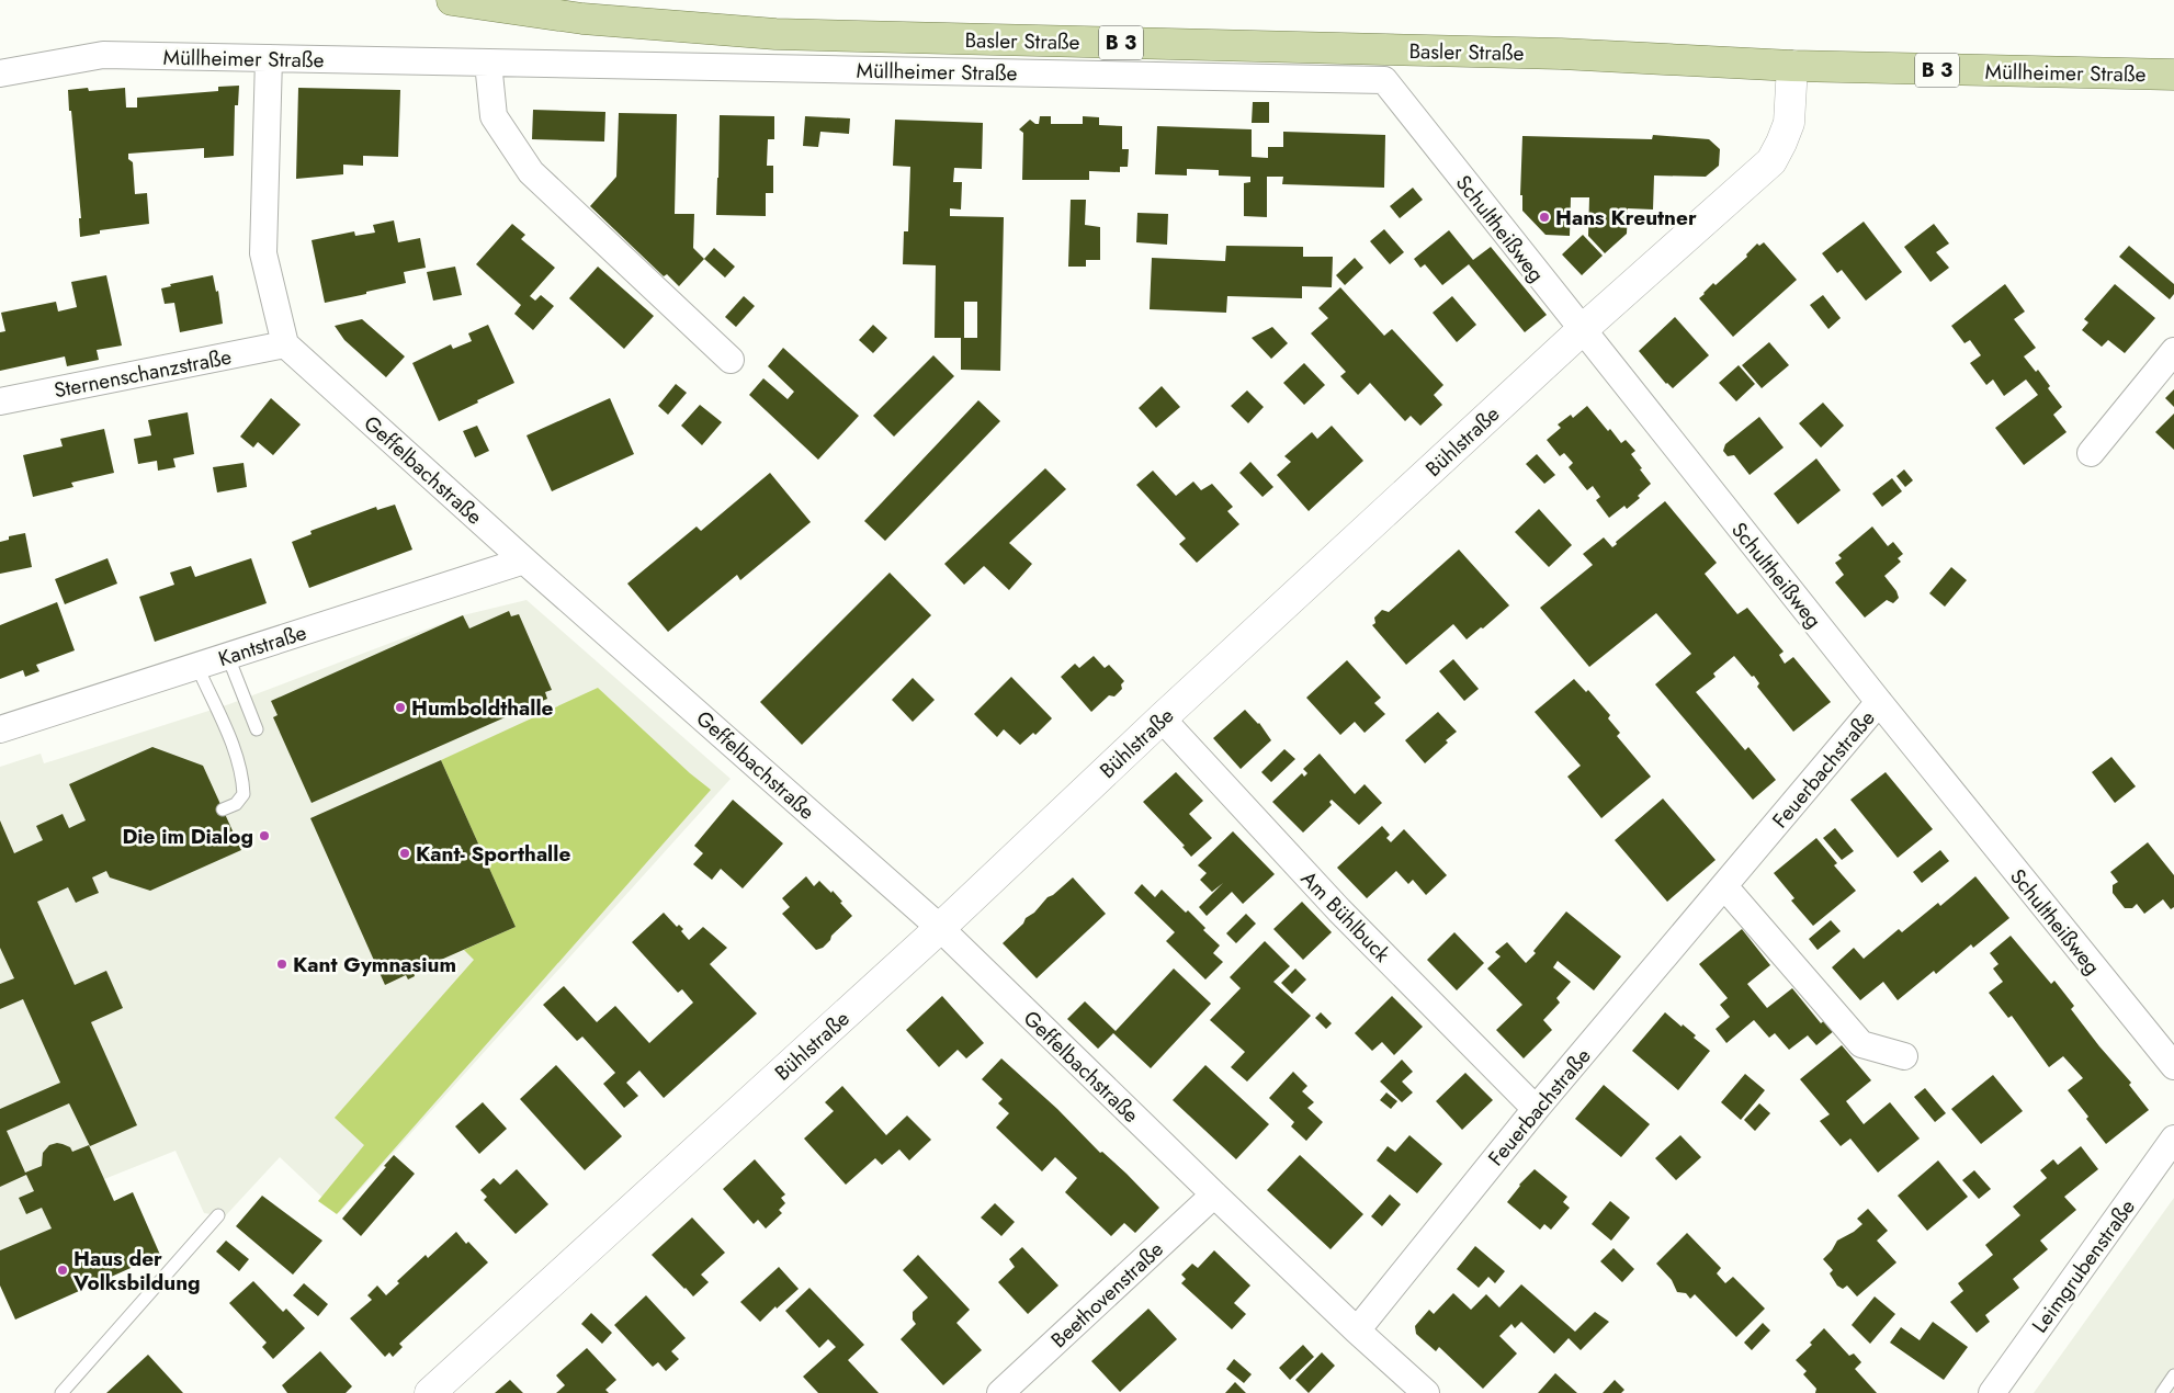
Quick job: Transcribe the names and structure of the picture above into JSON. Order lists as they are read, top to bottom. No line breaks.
{"streets":{"main road":["Basler Straße","B 3","Müllheimer Straße"],"street":["Schultheißweg","Sternenschanzstraße","Bühlstraße","Geffelbachstraße","Kantstraße","Feuerbachstraße","Am Bühlbuck","Leimgrubenstraße","Beethovenstraße"]},"crossings":[["Basler Straße","Müllheimer Straße"],["Basler Straße","Bühlstraße"],["Müllheimer Straße","Schultheißweg"],["Müllheimer Straße","Bühlstraße"],["Schultheißweg","Bühlstraße"],["Schultheißweg","Feuerbachstraße"],["Sternenschanzstraße","Geffelbachstraße"],["Bühlstraße","Geffelbachstraße"],["Bühlstraße","Am Bühlbuck"],["Geffelbachstraße","Kantstraße"],["Geffelbachstraße","Feuerbachstraße"],["Geffelbachstraße","Beethovenstraße"],["Feuerbachstraße","Am Bühlbuck"]],"places":["Hans Kreutner","Humboldthalle","Die im Dialog","Kant- Sporthalle","Kant Gymnasium","Haus der Volksbildung"]}
